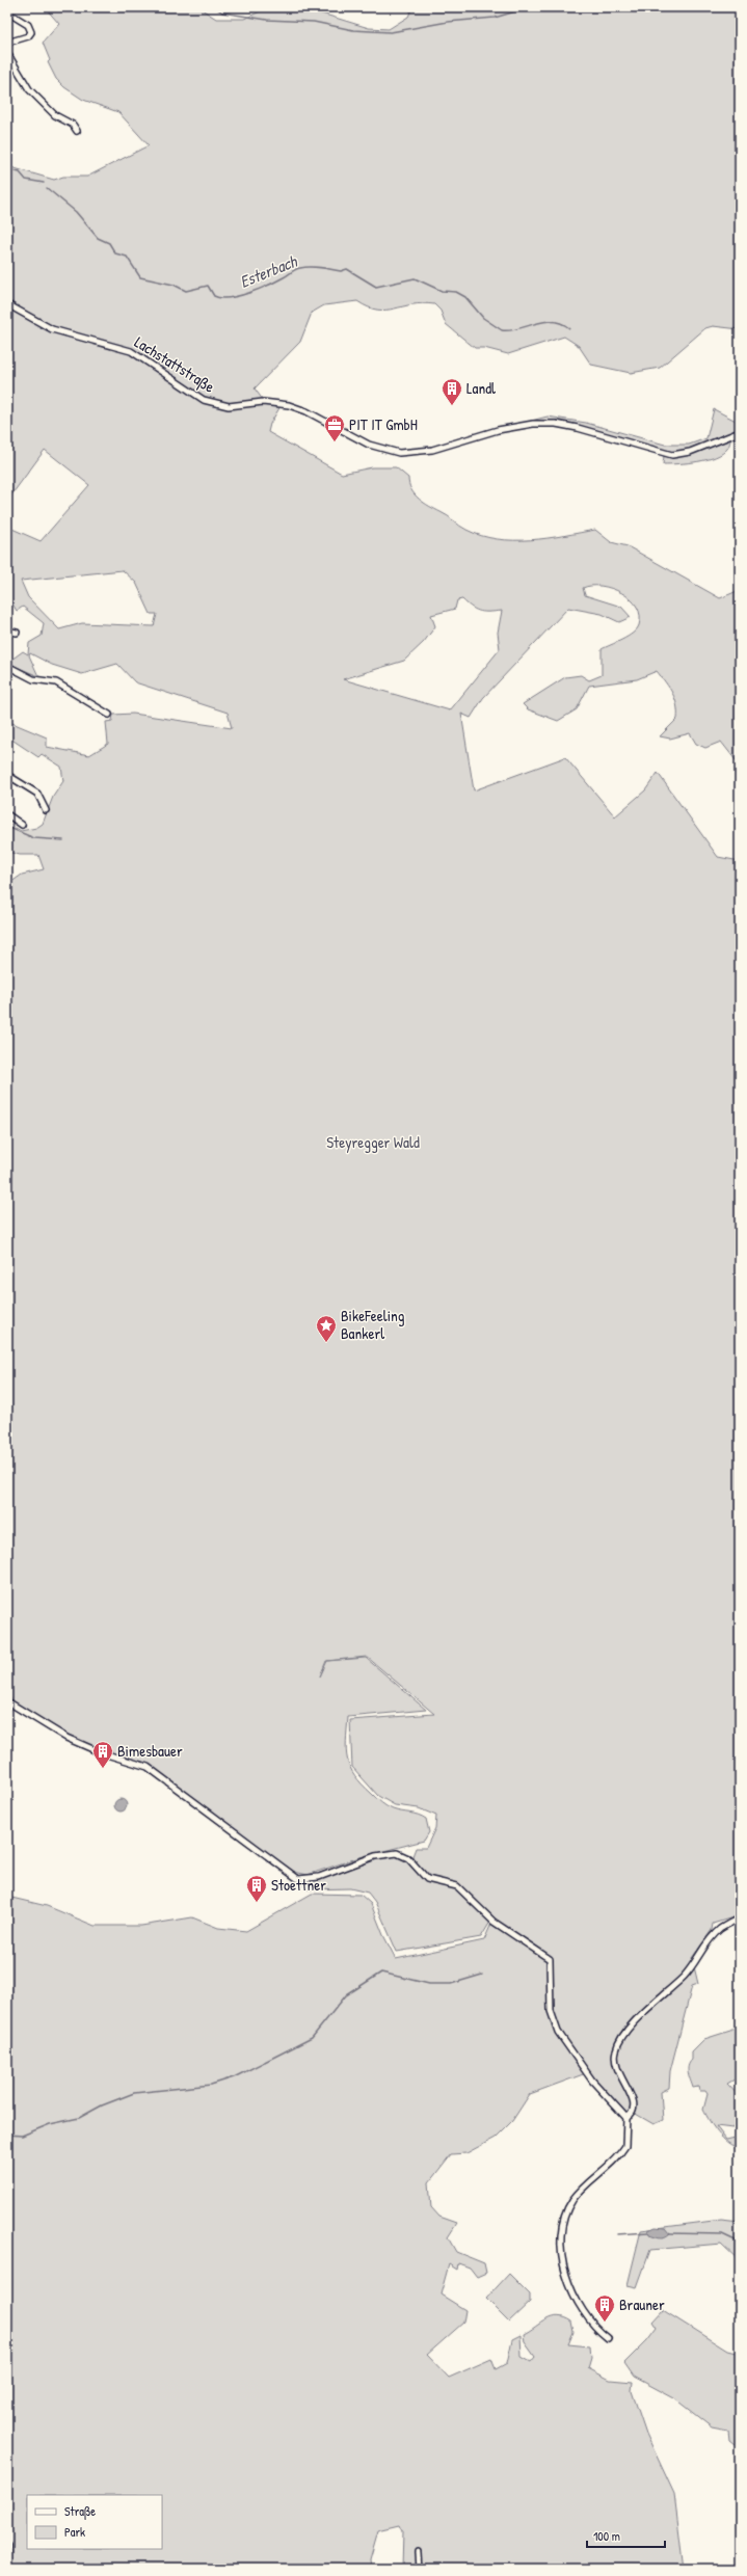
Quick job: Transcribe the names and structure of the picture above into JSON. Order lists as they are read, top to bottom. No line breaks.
{"streets":{"street":["Lachstattstraße"]},"water":["Esterbach"],"parks":["Steyregger Wald"],"places":{"building":["Landl","Bimesbauer","Stoettner","Brauner"],"office":["PIT IT GmbH"],"place":["BikeFeeling Bankerl"]},"legend":["Straße","Park"],"scale_bar":"100 m"}
